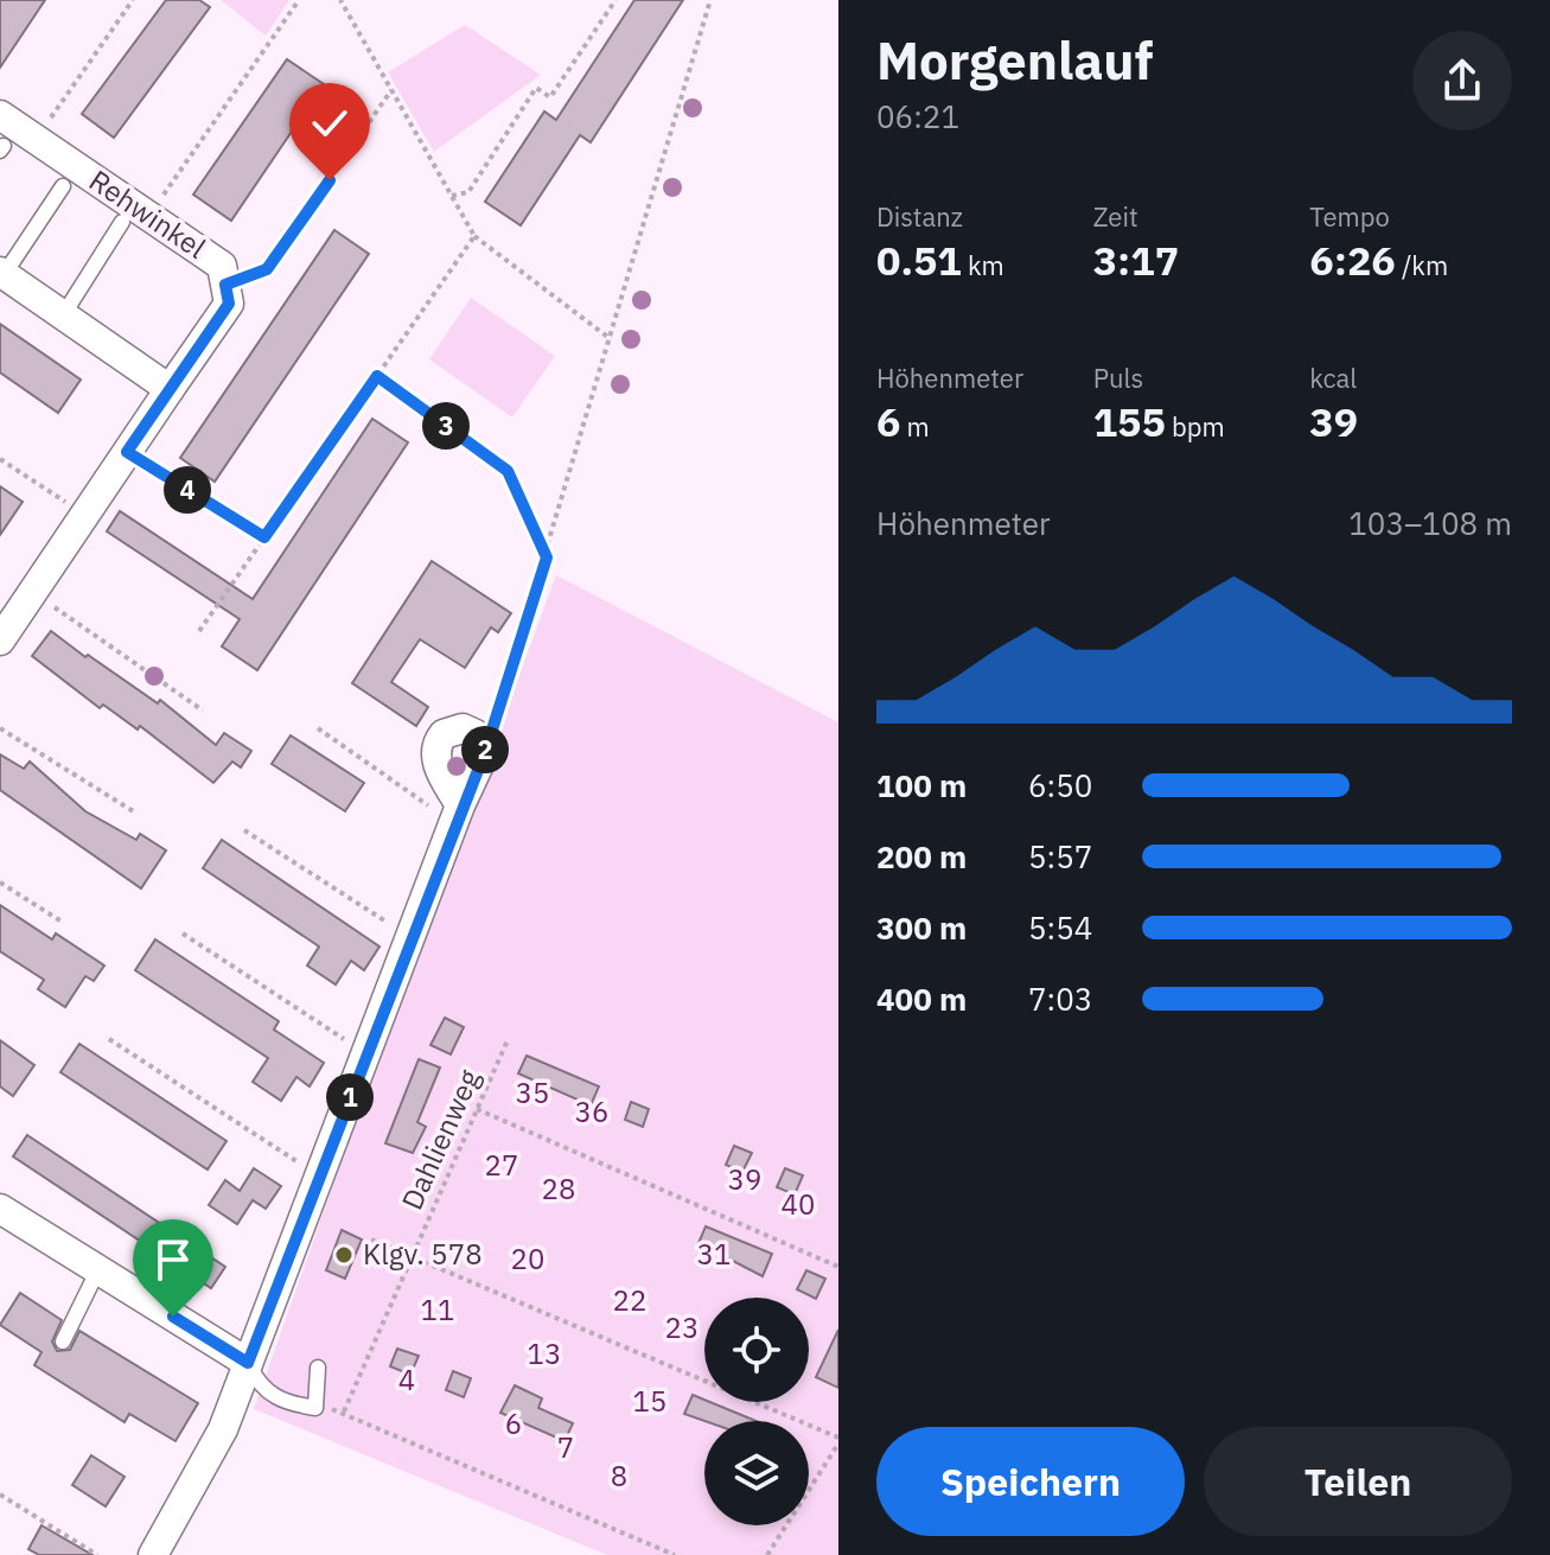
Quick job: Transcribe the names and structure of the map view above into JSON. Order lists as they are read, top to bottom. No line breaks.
{"streets":{"street":["Rehwinkel"],"path":["Dahlienweg"]},"parks":["35","36","27","39","28","40","31","20","22","11","23","13","4","15","6","7","8"],"places":["Klgv. 578"],"page":{"heading":["Morgenlauf","06:21"],"stats":[["Distanz","0.51 km"],["Zeit","3:17"],["Tempo","6:26 /km"],["Höhenmeter","6 m"],["Puls","155 bpm"],["kcal","39"]],"pins":["3","4","2","1"],"chart":["Höhenmeter","103–108 m"],"list":[{"name":"100 m","note":"6:50"},{"name":"200 m","note":"5:57"},{"name":"300 m","note":"5:54"},{"name":"400 m","note":"7:03"}],"buttons":["Speichern","Teilen"]}}
